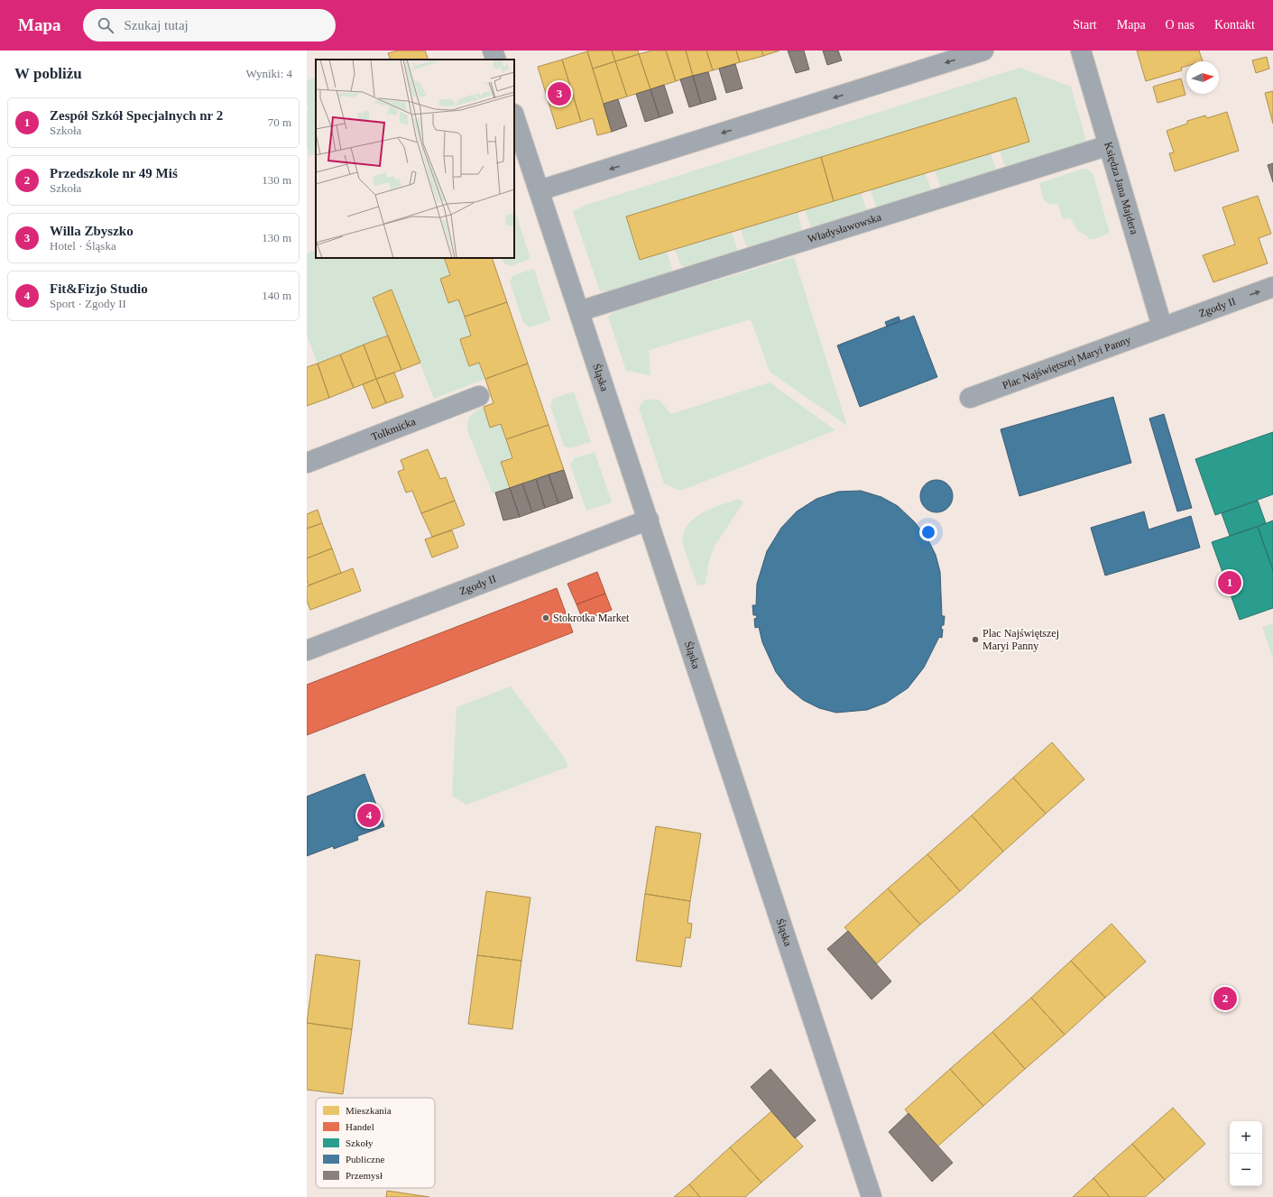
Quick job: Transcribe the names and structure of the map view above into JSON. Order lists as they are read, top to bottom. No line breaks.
{"streets":{"street":["Księdza Jana Majdera","Władysławowska","Zgody II","Plac Najświętszej Maryi Panny","Śląska","Tolkmicka"]},"crossings":[["Księdza Jana Majdera","Władysławowska"],["Księdza Jana Majdera","Zgody II"],["Księdza Jana Majdera","Plac Najświętszej Maryi Panny"],["Władysławowska","Śląska"],["Zgody II","Plac Najświętszej Maryi Panny"],["Zgody II","Śląska"]],"places":["Stokrotka Market","Plac Najświętszej Maryi Panny"],"legend":["Mieszkania","Handel","Szkoły","Publiczne","Przemysł"],"north":"right","page":{"header":"Mapa","search":"Szukaj tutaj","nav":["Start","Mapa","O nas","Kontakt"],"heading":["W pobliżu","Wyniki: 4"],"pins":["3","1","4","2"],"list":[{"mark":"1","name":"Zespół Szkół Specjalnych nr 2","note":"Szkoła","value":"70 m"},{"mark":"2","name":"Przedszkole nr 49 Miś","note":"Szkoła","value":"130 m"},{"mark":"3","name":"Willa Zbyszko","note":"Hotel · Śląska","value":"130 m"},{"mark":"4","name":"Fit&Fizjo Studio","note":"Sport · Zgody II","value":"140 m"}],"map_buttons":["+","−"]}}
